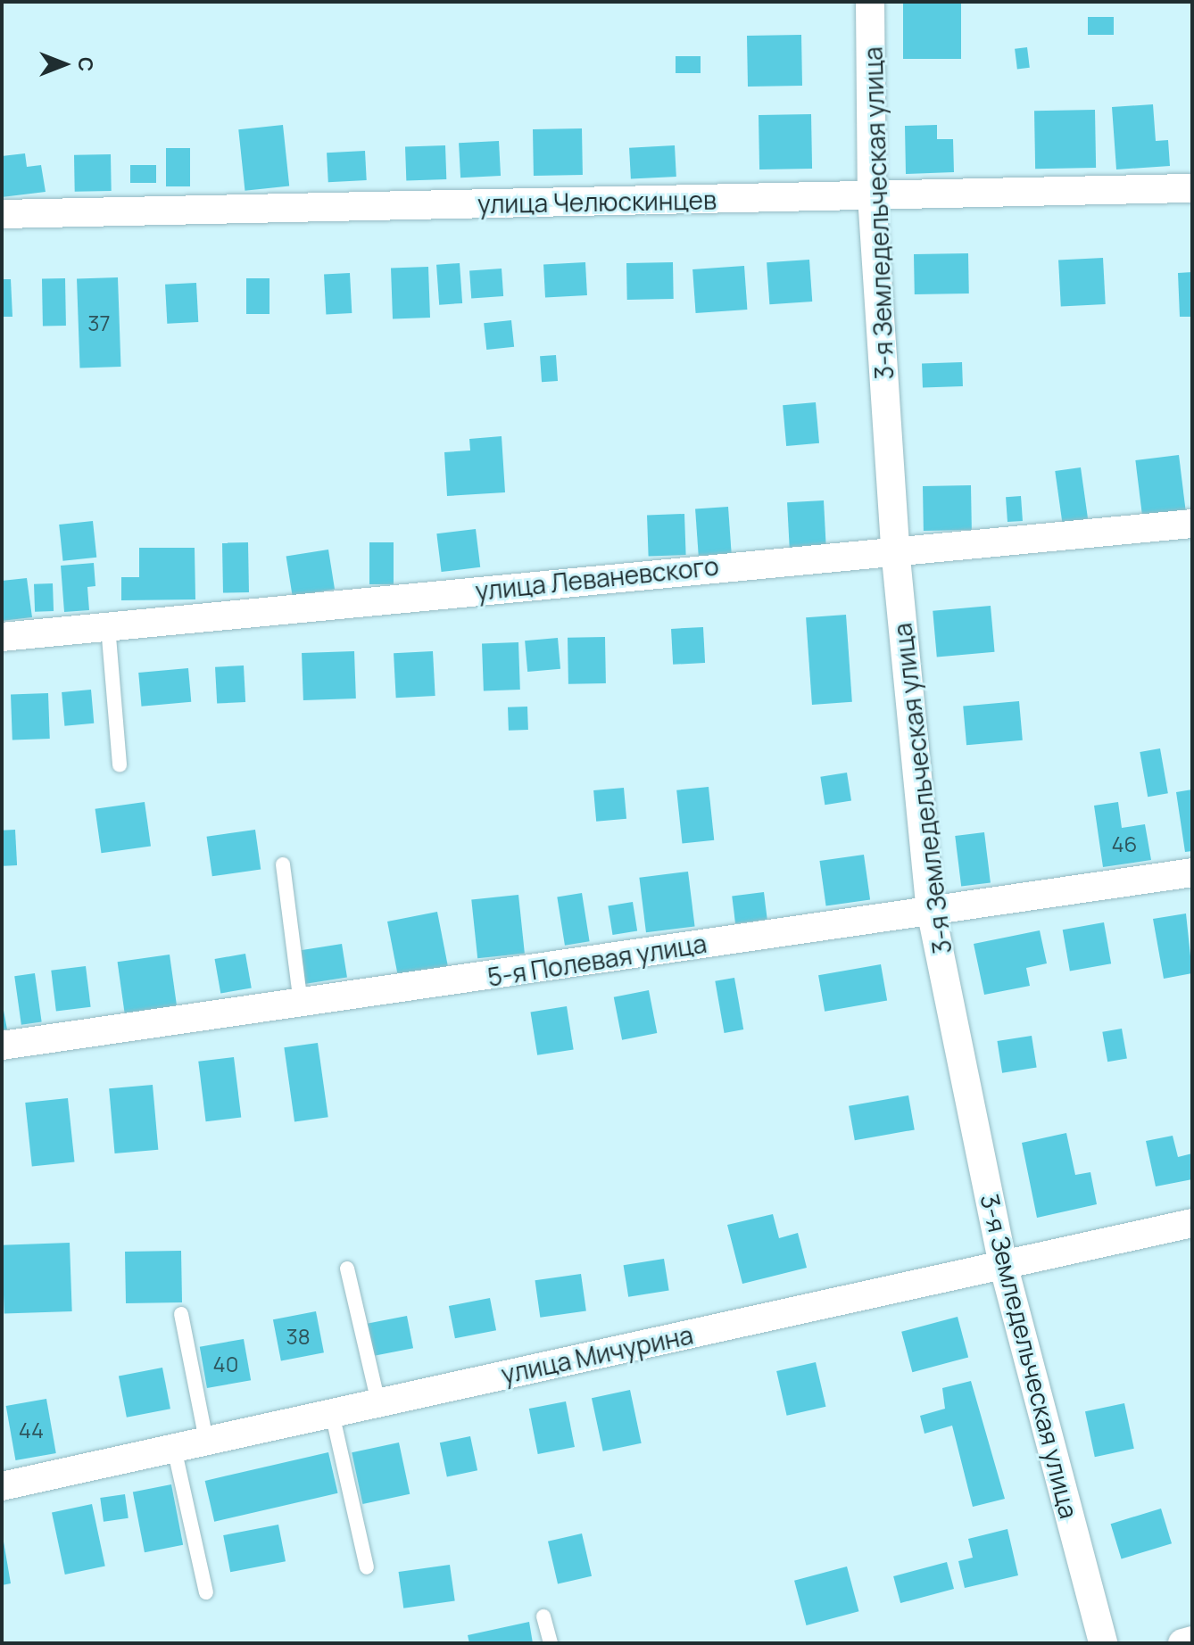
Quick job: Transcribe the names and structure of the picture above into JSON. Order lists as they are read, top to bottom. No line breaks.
{"streets":{"street":["улица Челюскинцев","3-я Земледельческая улица","улица Леваневского","5-я Полевая улица","улица Мичурина"]},"crossings":[["улица Челюскинцев","3-я Земледельческая улица"],["3-я Земледельческая улица","улица Леваневского"],["3-я Земледельческая улица","5-я Полевая улица"],["3-я Земледельческая улица","улица Мичурина"]],"house_numbers":["37","46","38","40","44"],"north":"right"}
